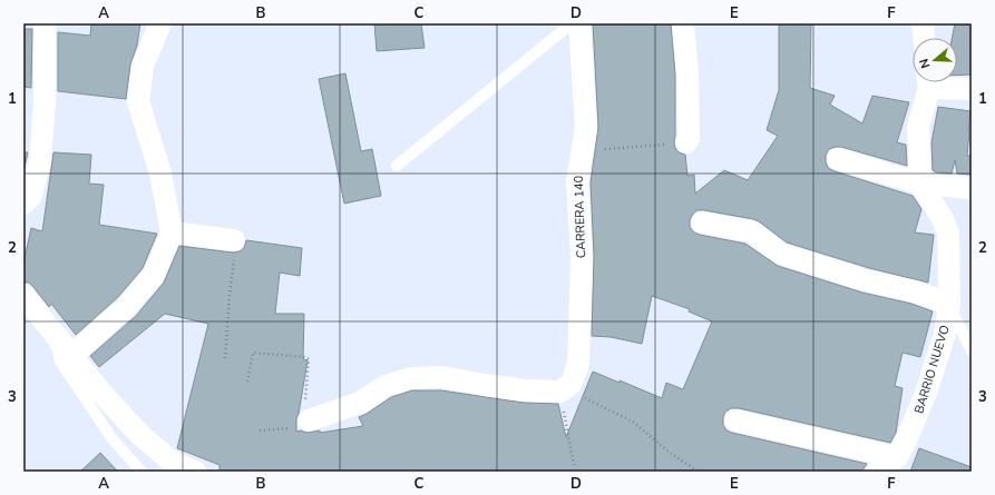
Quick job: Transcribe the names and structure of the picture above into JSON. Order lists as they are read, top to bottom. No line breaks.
{"streets":{"street":["CARRERA 140","BARRIO NUEVO"]},"north":"left","grid":{"columns":["A","B","C","D","E","F"],"rows":["1","2","3"]}}
